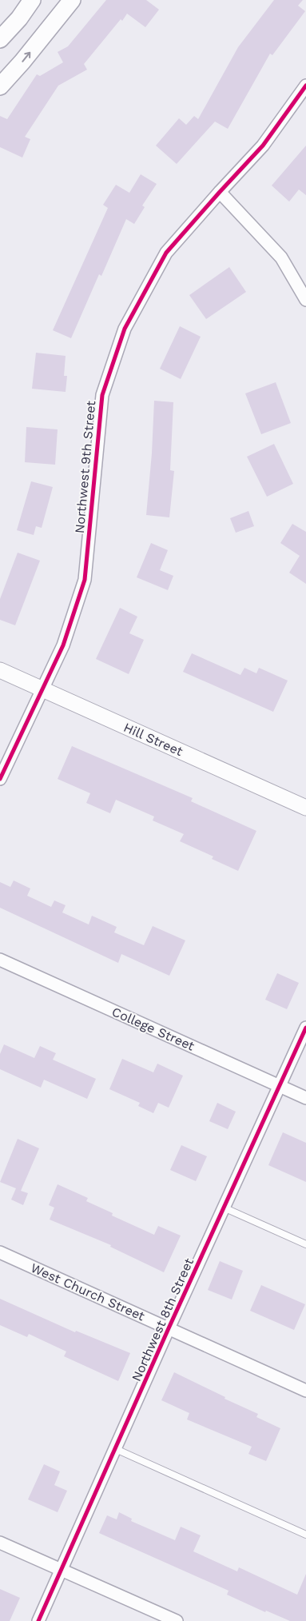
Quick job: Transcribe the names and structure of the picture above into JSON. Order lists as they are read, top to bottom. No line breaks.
{"streets":{"street":["Northwest 9th Street","Hill Street","College Street","West Church Street","Northwest 8th Street"]},"crossings":[["Northwest 9th Street","Hill Street"],["College Street","Northwest 8th Street"],["West Church Street","Northwest 8th Street"]]}
